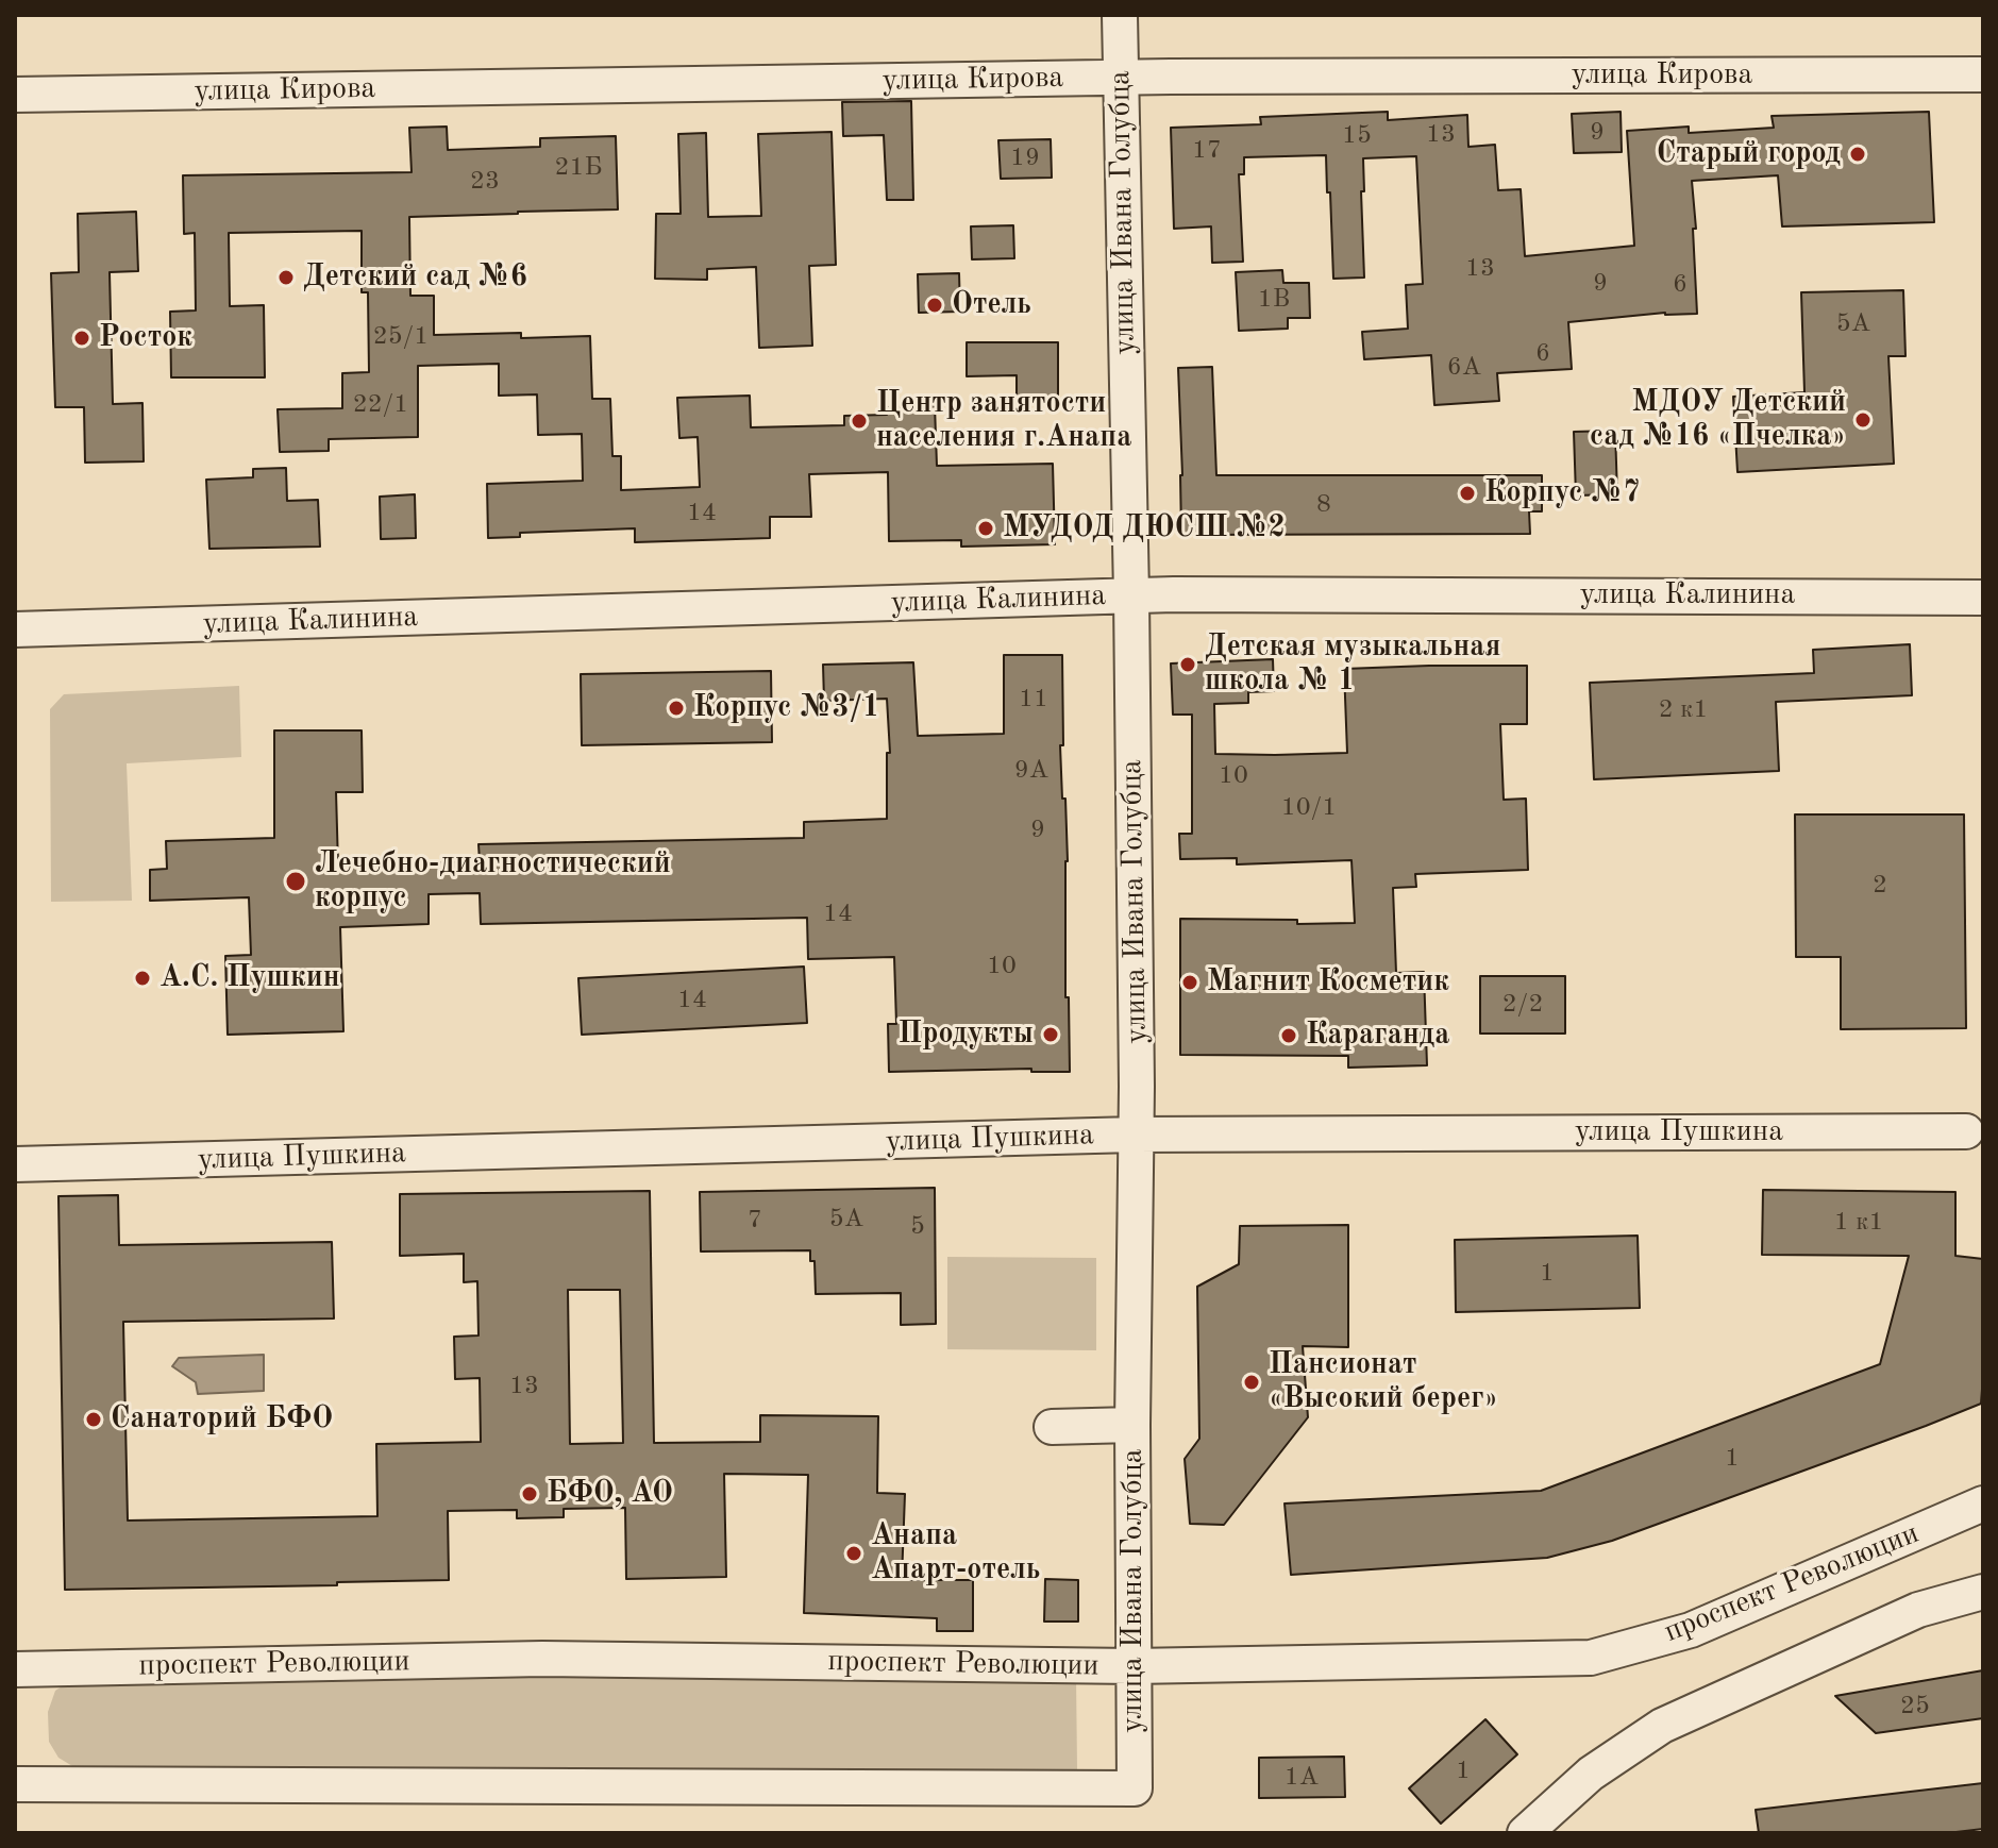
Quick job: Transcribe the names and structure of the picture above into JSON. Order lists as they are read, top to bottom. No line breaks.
{"streets":{"street":["улица Кирова","улица Ивана Голубца","улица Калинина","улица Пушкина","проспект Революции"]},"crossings":[["улица Кирова","улица Ивана Голубца"],["улица Ивана Голубца","улица Калинина"],["улица Ивана Голубца","улица Пушкина"],["улица Ивана Голубца","проспект Революции"]],"places":["Старый город","Детский сад №6","Отель","Росток","МДОУ Детский сад №16 «Пчелка»","Центр занятости населения г.Анапа","Корпус №7","МУДОД ДЮСШ №2","Детская музыкальная школа № 1","Корпус №3/1","Лечебно-диагностический корпус","А.С. Пушкин","Магнит Косметик","Продукты","Караганда","Пансионат «Высокий берег»","Санаторий БФО","БФО, АО","Анапа Апарт-отель"],"house_numbers":["9","13","15","17","19","21Б","23","13","9","6","1В","5А","25/1","6","6А","22/1","8","14","11","2 к1","9А","10","10/1","9","2","14","10","14","2/2","5А","7","1 к1","5","1","13","1","25","1","1А"]}
